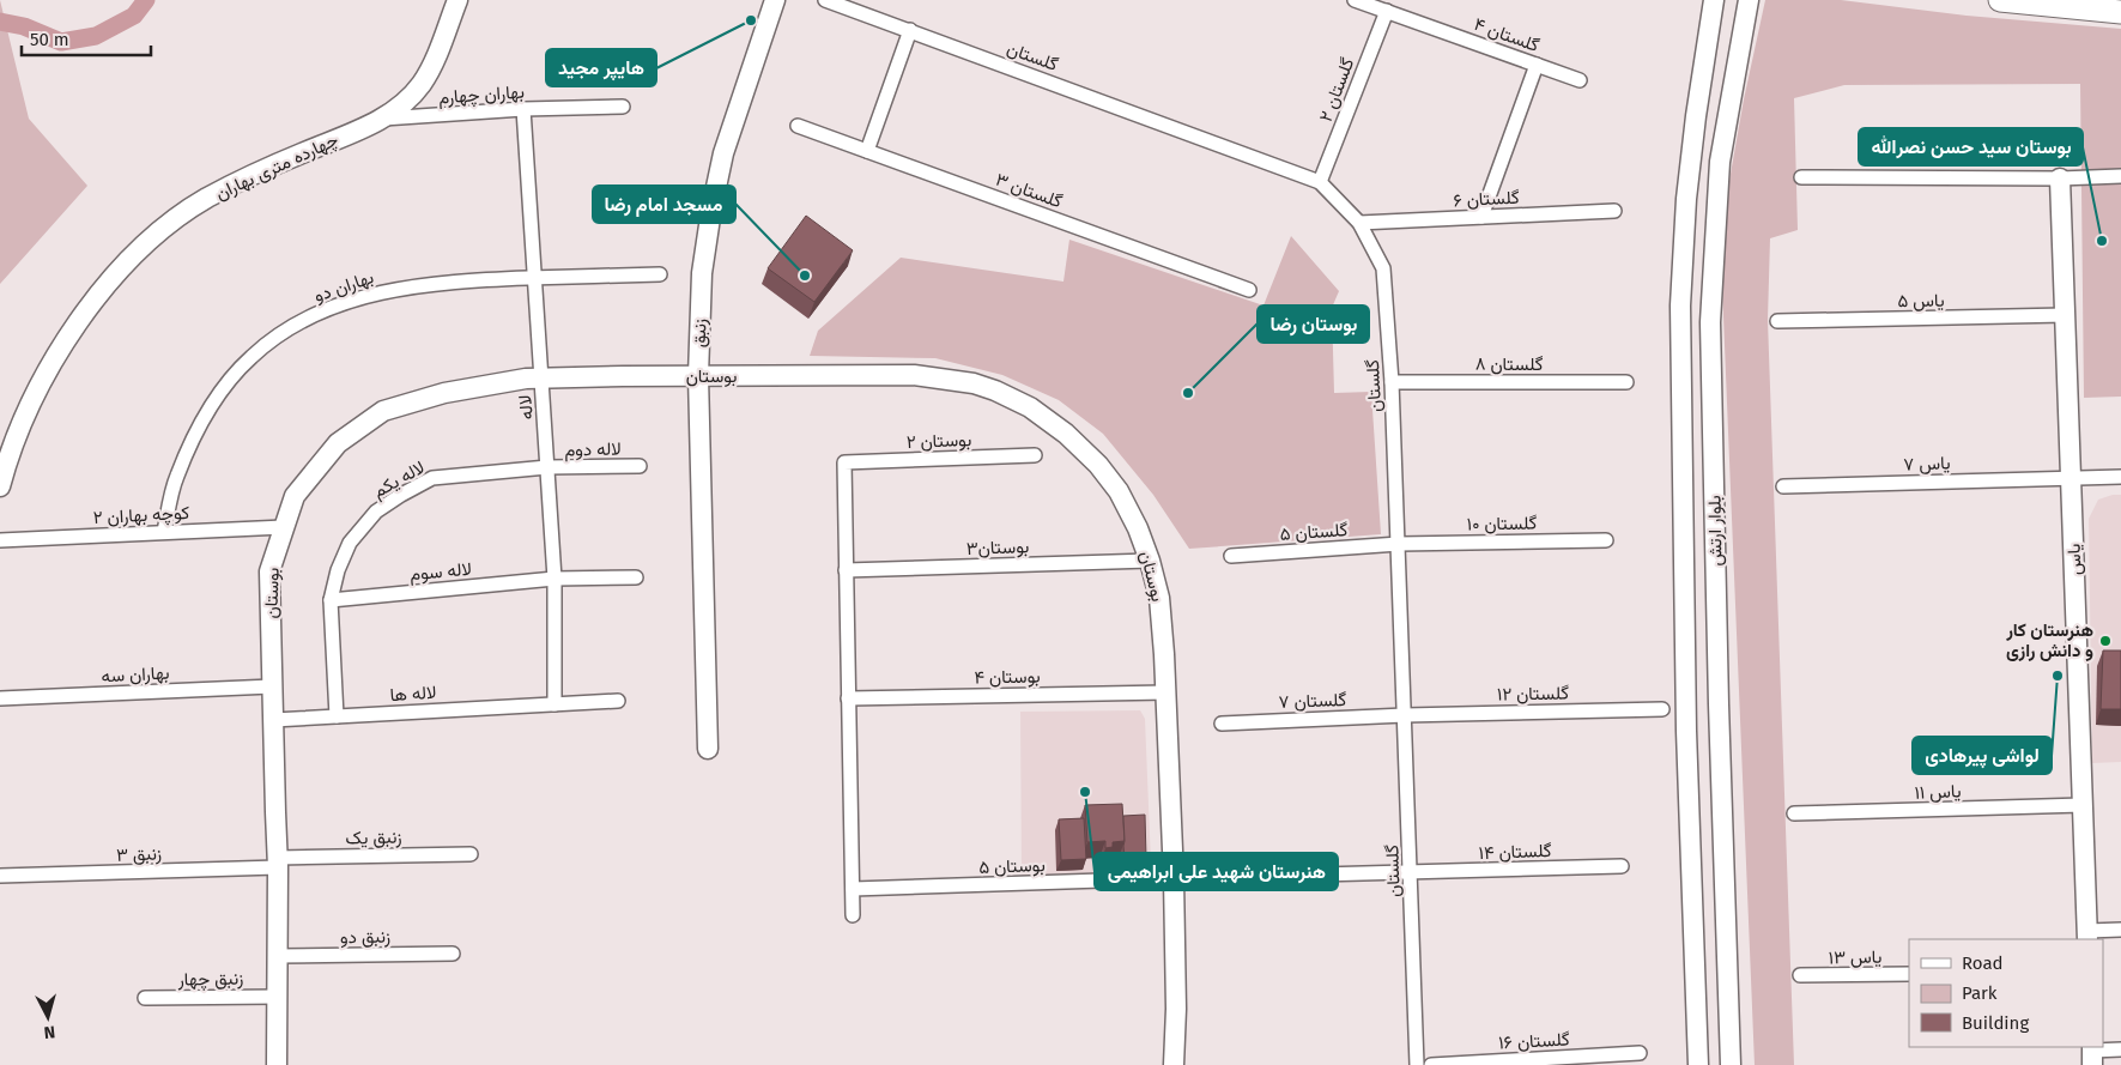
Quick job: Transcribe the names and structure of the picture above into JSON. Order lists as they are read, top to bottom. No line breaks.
{"streets":{"street":["گلستان ۴","گلستان","گلستان ۲","بهاران چهارم","چهارده متری بهاران","گلستان ۳","گلستان ۶","بهاران دو","یاس ۵","زنبق","گلستان ۸","بوستان","لاله","بوستان ۲","لاله دوم","یاس ۷","لاله یکم","کوچه بهاران ۲","گلستان ۱۰","بلوار ارتش","گلستان ۵","بوستان۳","یاس","لاله سوم","بهاران سه","بوستان ۴","لاله ها","گلستان ۱۲","گلستان ۷","یاس ۱۱","زنبق یک","گلستان ۱۴","زنبق ۳","بوستان ۵","زنبق دو","یاس ۱۳","زنبق چهار","گلستان ۱۶"]},"crossings":[["گلستان ۴","گلستان ۲"],["گلستان","گلستان ۲"],["گلستان","گلستان ۶"],["گلستان","گلستان ۸"],["گلستان","گلستان ۱۰"],["گلستان","گلستان ۵"],["گلستان","گلستان ۱۲"],["گلستان","گلستان ۷"],["گلستان","گلستان ۱۴"],["بهاران چهارم","چهارده متری بهاران"],["بهاران چهارم","لاله"],["بهاران دو","لاله"],["بهاران دو","کوچه بهاران ۲"],["یاس ۵","یاس"],["زنبق","بوستان"],["بوستان","لاله"],["بوستان","کوچه بهاران ۲"],["بوستان","بوستان۳"],["بوستان","بهاران سه"],["بوستان","بوستان ۴"],["بوستان","لاله ها"],["بوستان","زنبق یک"],["بوستان","زنبق ۳"],["بوستان","بوستان ۵"],["بوستان","زنبق دو"],["بوستان","زنبق چهار"],["لاله","لاله دوم"],["لاله","لاله یکم"],["لاله","لاله سوم"],["لاله","لاله ها"],["بوستان ۲","بوستان۳"],["لاله دوم","لاله یکم"],["یاس ۷","یاس"],["لاله یکم","لاله سوم"],["لاله یکم","لاله ها"],["گلستان ۱۰","گلستان ۵"],["یاس","یاس ۱۱"],["گلستان ۱۲","گلستان ۷"],["زنبق یک","زنبق ۳"]],"places":["هایپر مجید","بوستان سید حسن نصرالله","مسجد امام رضا","بوستان رضا","هنرستان کار و دانش رازی","لواشی پیرهادی","هنرستان شهید علی ابراهیمی"],"legend":["Road","Park","Building"],"scale_bar":"50 m","north":"bottom"}
